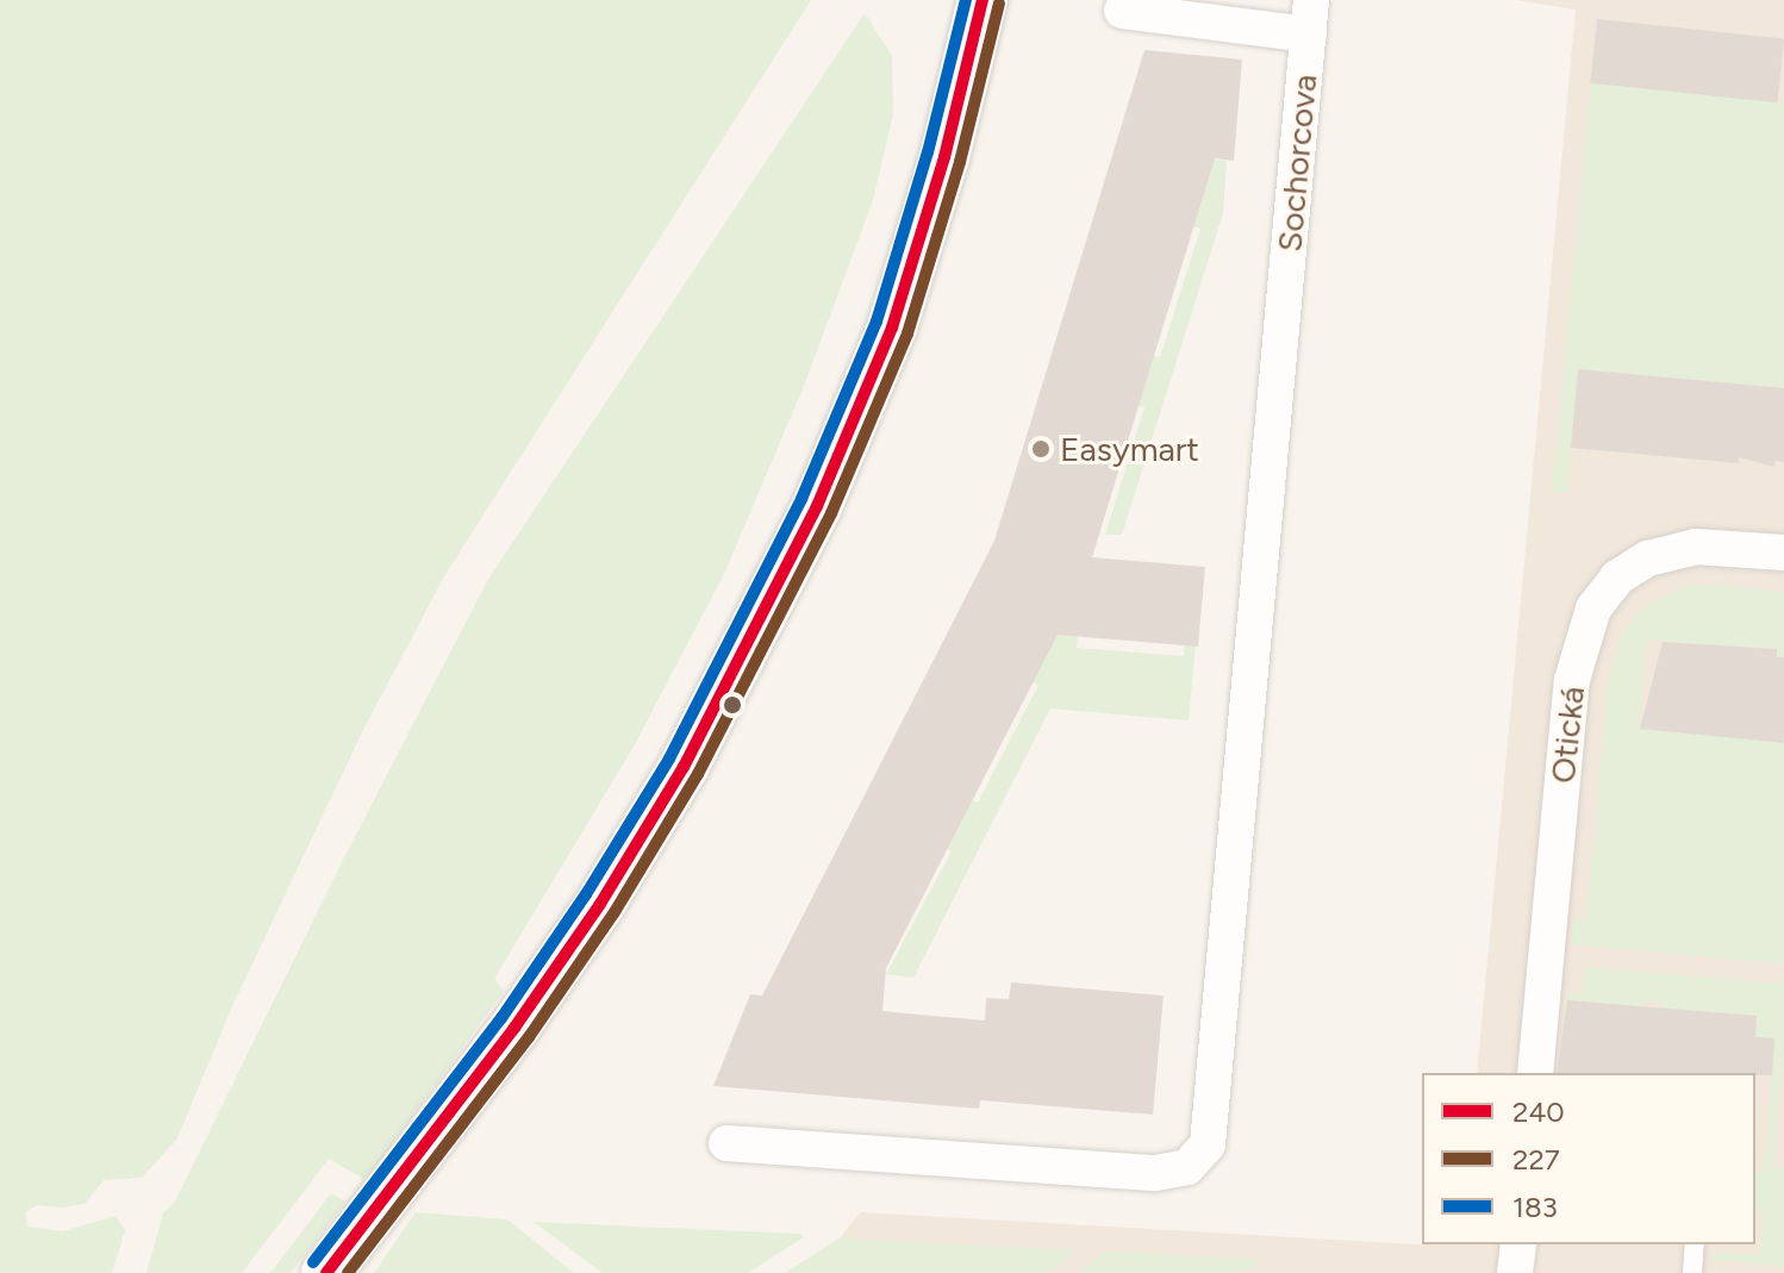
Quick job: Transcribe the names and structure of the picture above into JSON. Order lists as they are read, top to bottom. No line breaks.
{"streets":{"street":["Sochorcova","Otická"]},"places":["Easymart"],"lines":["transit line 240","transit line 183","transit line 227"],"legend":["240","227","183"]}
